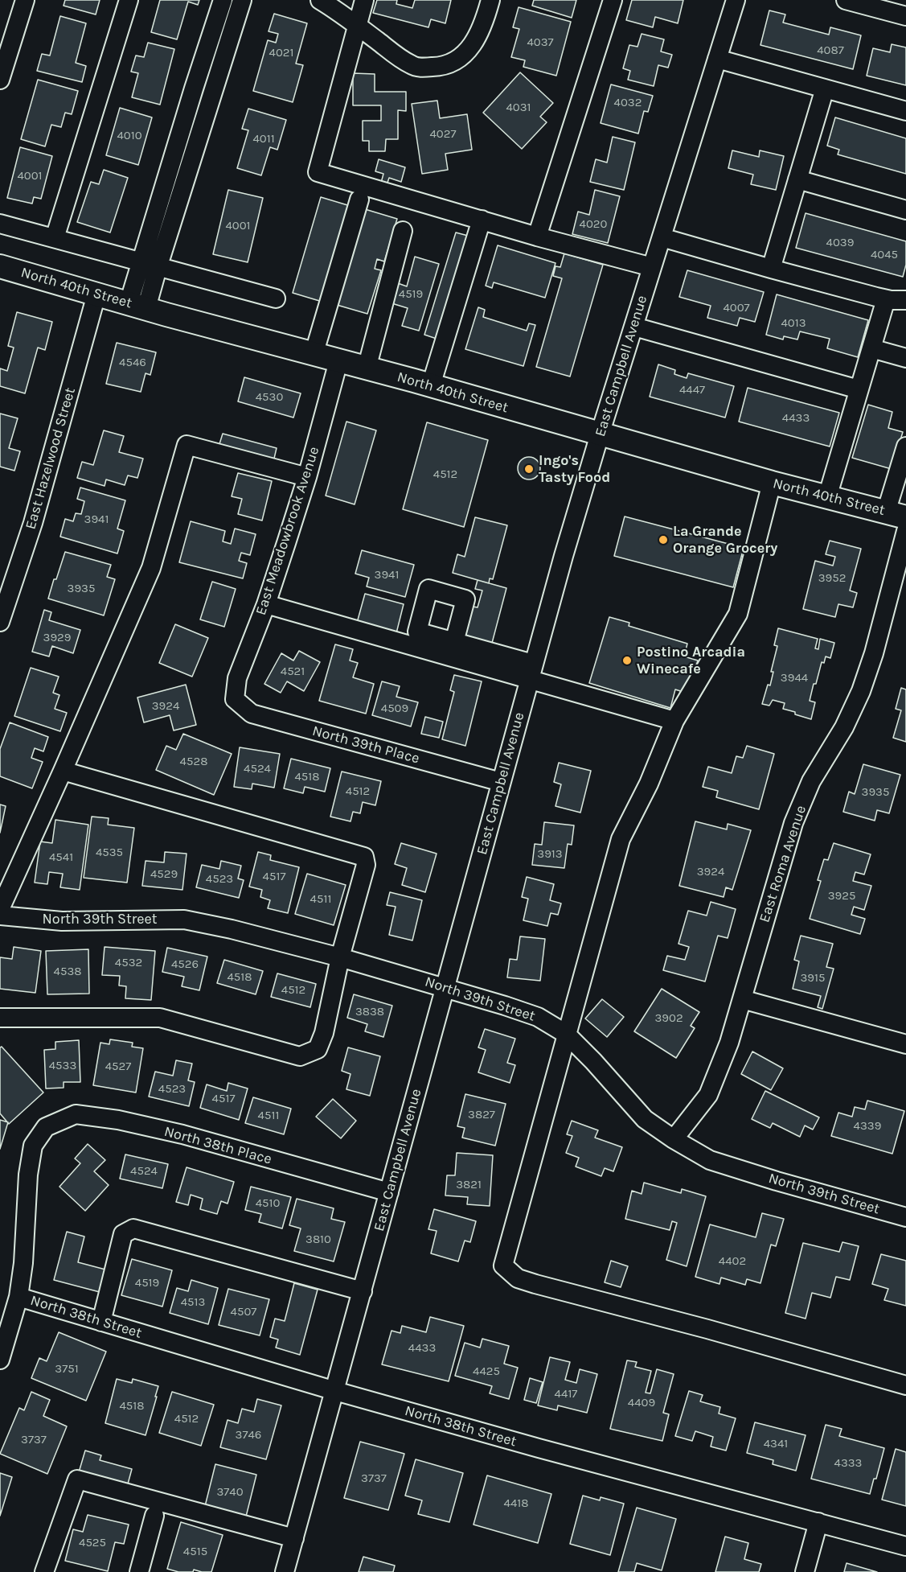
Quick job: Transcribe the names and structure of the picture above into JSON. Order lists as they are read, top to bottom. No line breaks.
{"streets":{"main road":["North 40th Street"],"street":["East Campbell Avenue","East Hazelwood Street","East Meadowbrook Avenue","North 39th Place","East Roma Avenue","North 39th Street","North 38th Place","North 38th Street"]},"crossings":[["North 40th Street","East Campbell Avenue"],["North 40th Street","East Hazelwood Street"],["North 40th Street","East Meadowbrook Avenue"],["East Campbell Avenue","North 39th Place"],["East Campbell Avenue","North 39th Street"],["East Campbell Avenue","North 38th Place"],["East Campbell Avenue","North 38th Street"],["East Meadowbrook Avenue","North 39th Place"],["East Roma Avenue","North 39th Street"],["North 38th Place","North 38th Street"]],"places":["Ingo's Tasty Food","La Grande Orange Grocery","Postino Arcadia Winecafe"],"house_numbers":["4037","4087","4021","4032","4031","4027","4010","4011","4001","4020","4001","4039","4045","4519","4007","4013","4546","4447","4530","4433","4512","3941","3941","3952","3935","3929","4521","3944","3924","4509","4528","4524","4518","4512","3935","4535","3913","4541","3924","4529","4517","4523","3925","4511","4532","4526","4538","4518","3915","4512","3838","3902","4533","4527","4523","4517","3827","4511","4339","4524","3821","4510","3810","4402","4519","4513","4507","4433","3751","4425","4417","4409","4518","4512","3746","3737","4341","4333","3737","3740","4418","4525","4515"]}
